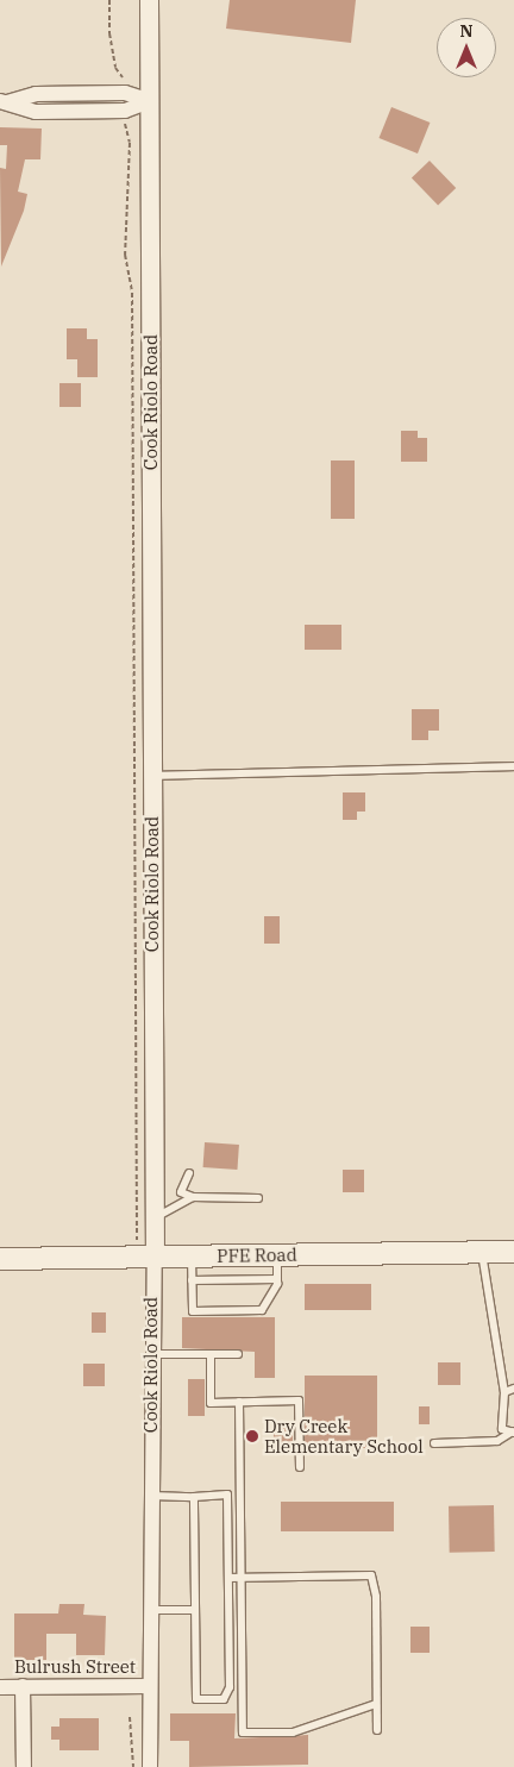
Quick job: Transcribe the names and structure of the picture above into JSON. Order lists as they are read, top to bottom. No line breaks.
{"streets":{"main road":["PFE Road"],"street":["Cook Riolo Road","Bulrush Street"]},"crossings":[["Cook Riolo Road","PFE Road"],["Cook Riolo Road","Bulrush Street"]],"places":["Dry Creek Elementary School"],"north":"top"}
